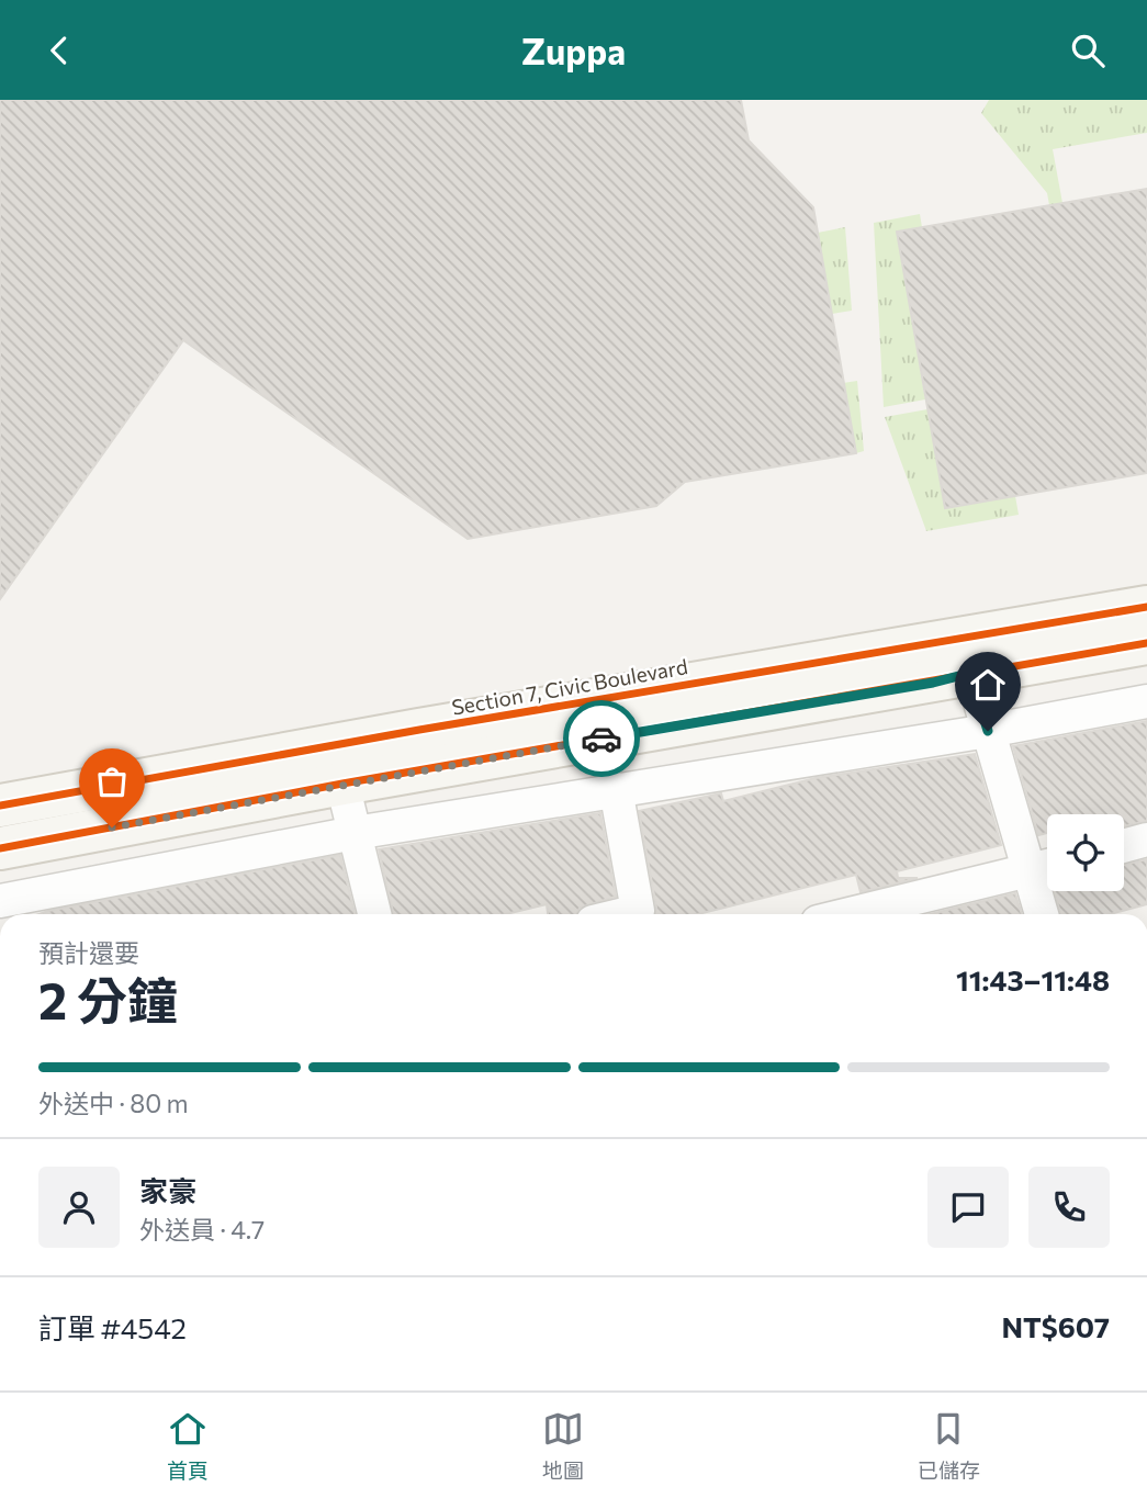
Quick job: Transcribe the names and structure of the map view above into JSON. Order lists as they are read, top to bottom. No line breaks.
{"streets":{"street":["Section 7, Civic Boulevard"]},"page":{"header":"Zuppa","heading":["2 分鐘","預計還要","11:43–11:48"],"panel":["家豪","外送員 · 4.7","訂單 #4542","NT$607"],"bar":"外送中 · 80 m","tabs":["首頁","地圖","已儲存"]}}
